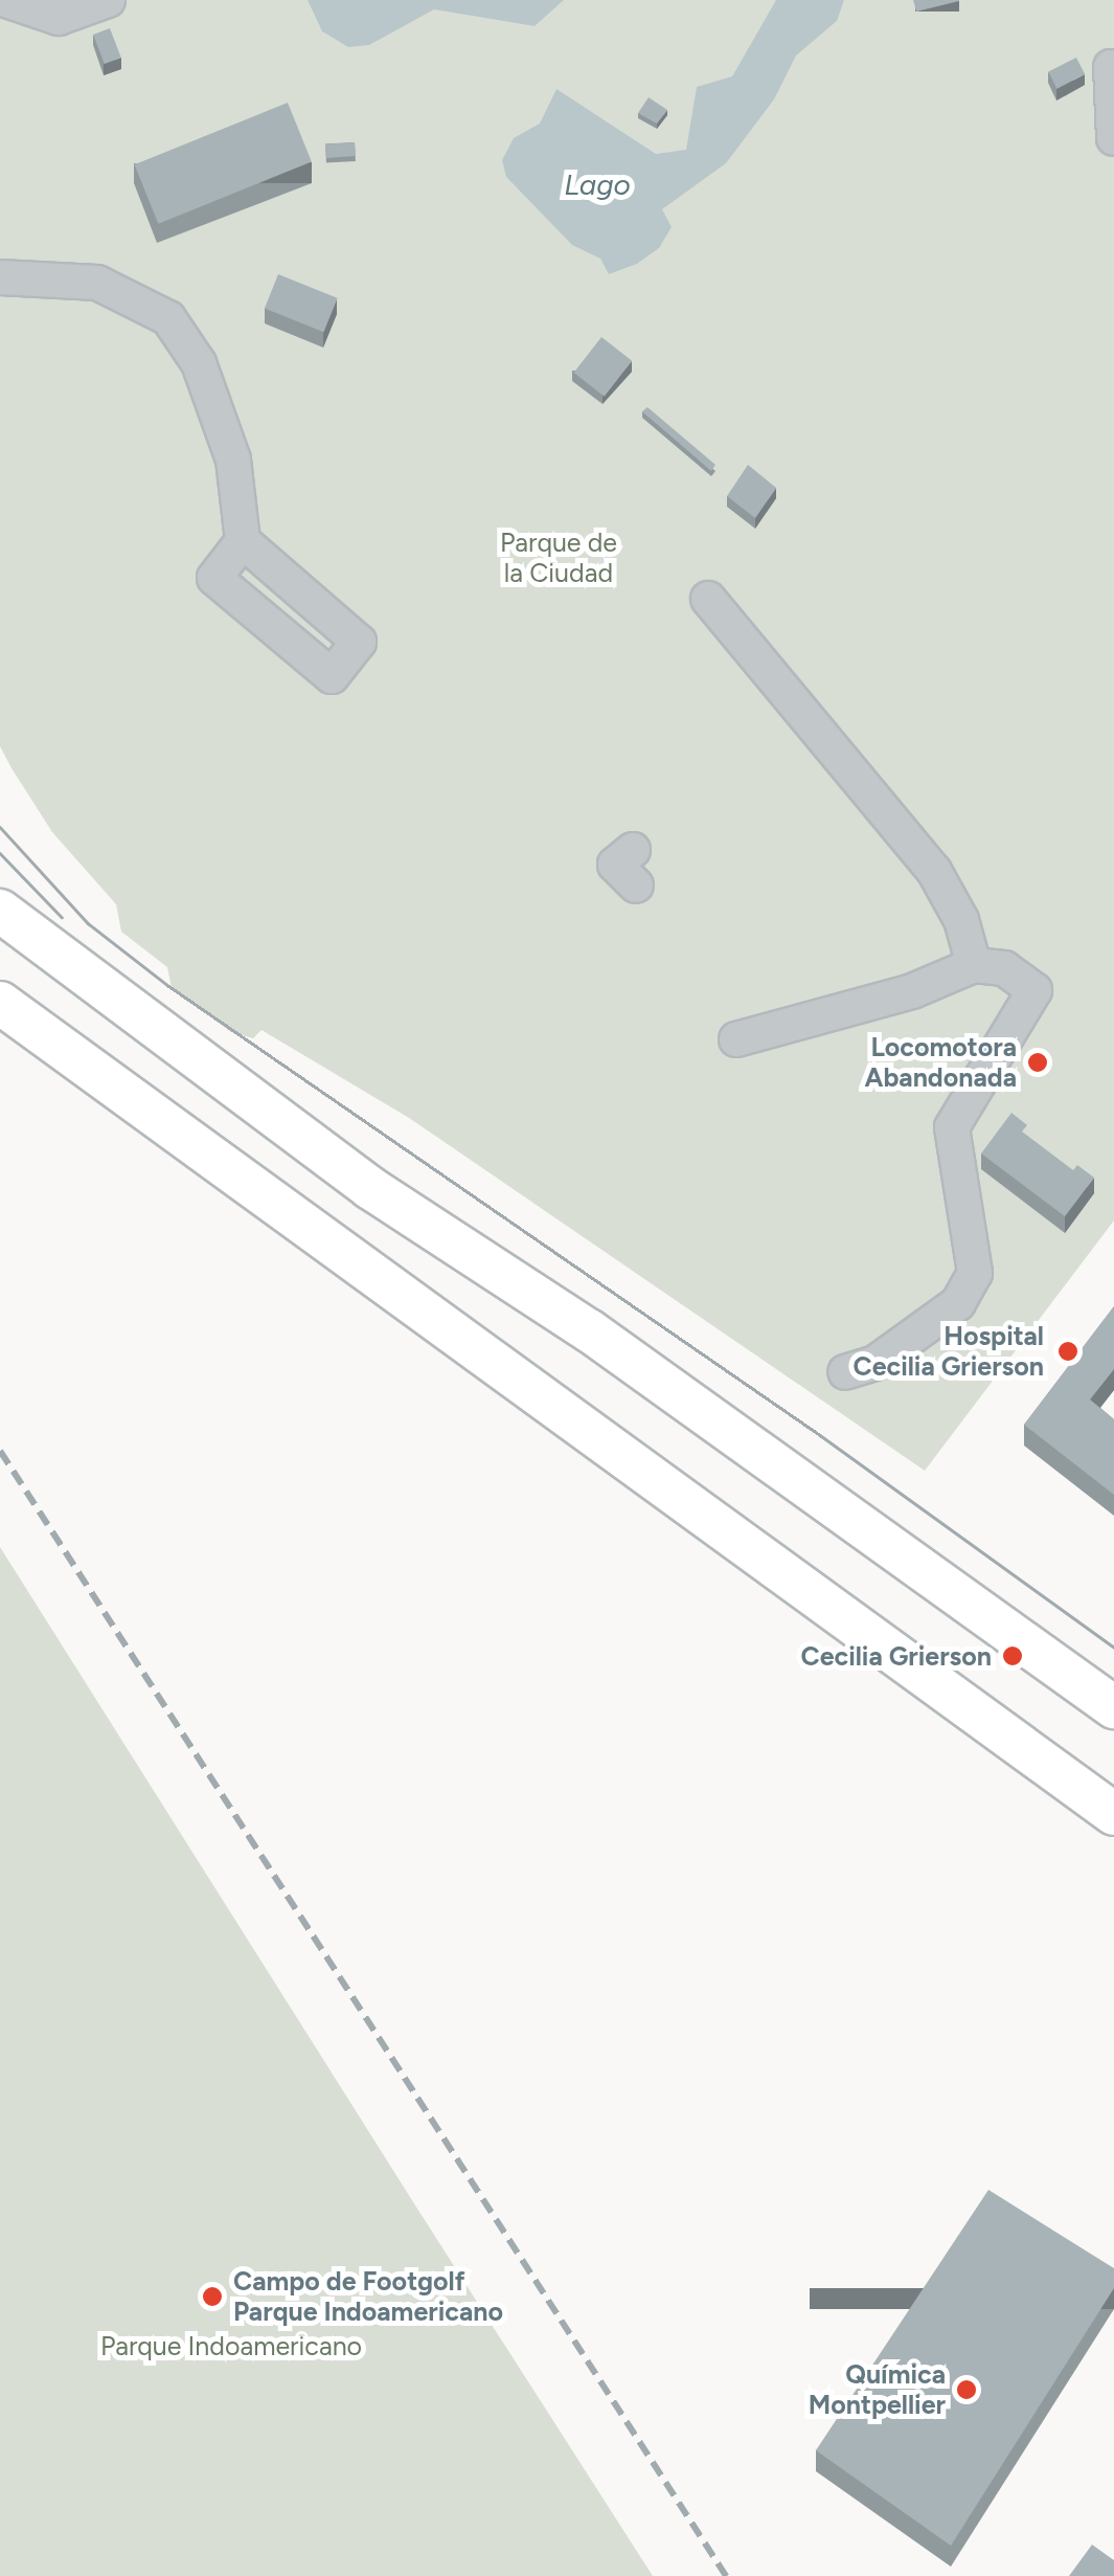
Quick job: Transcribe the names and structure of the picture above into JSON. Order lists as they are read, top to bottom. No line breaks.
{"water":["Lago"],"parks":["Parque de la Ciudad","Parque Indoamericano"],"places":["Locomotora Abandonada","Hospital Cecilia Grierson","Cecilia Grierson","Campo de Footgolf Parque Indoamericano","Química Montpellier"]}
